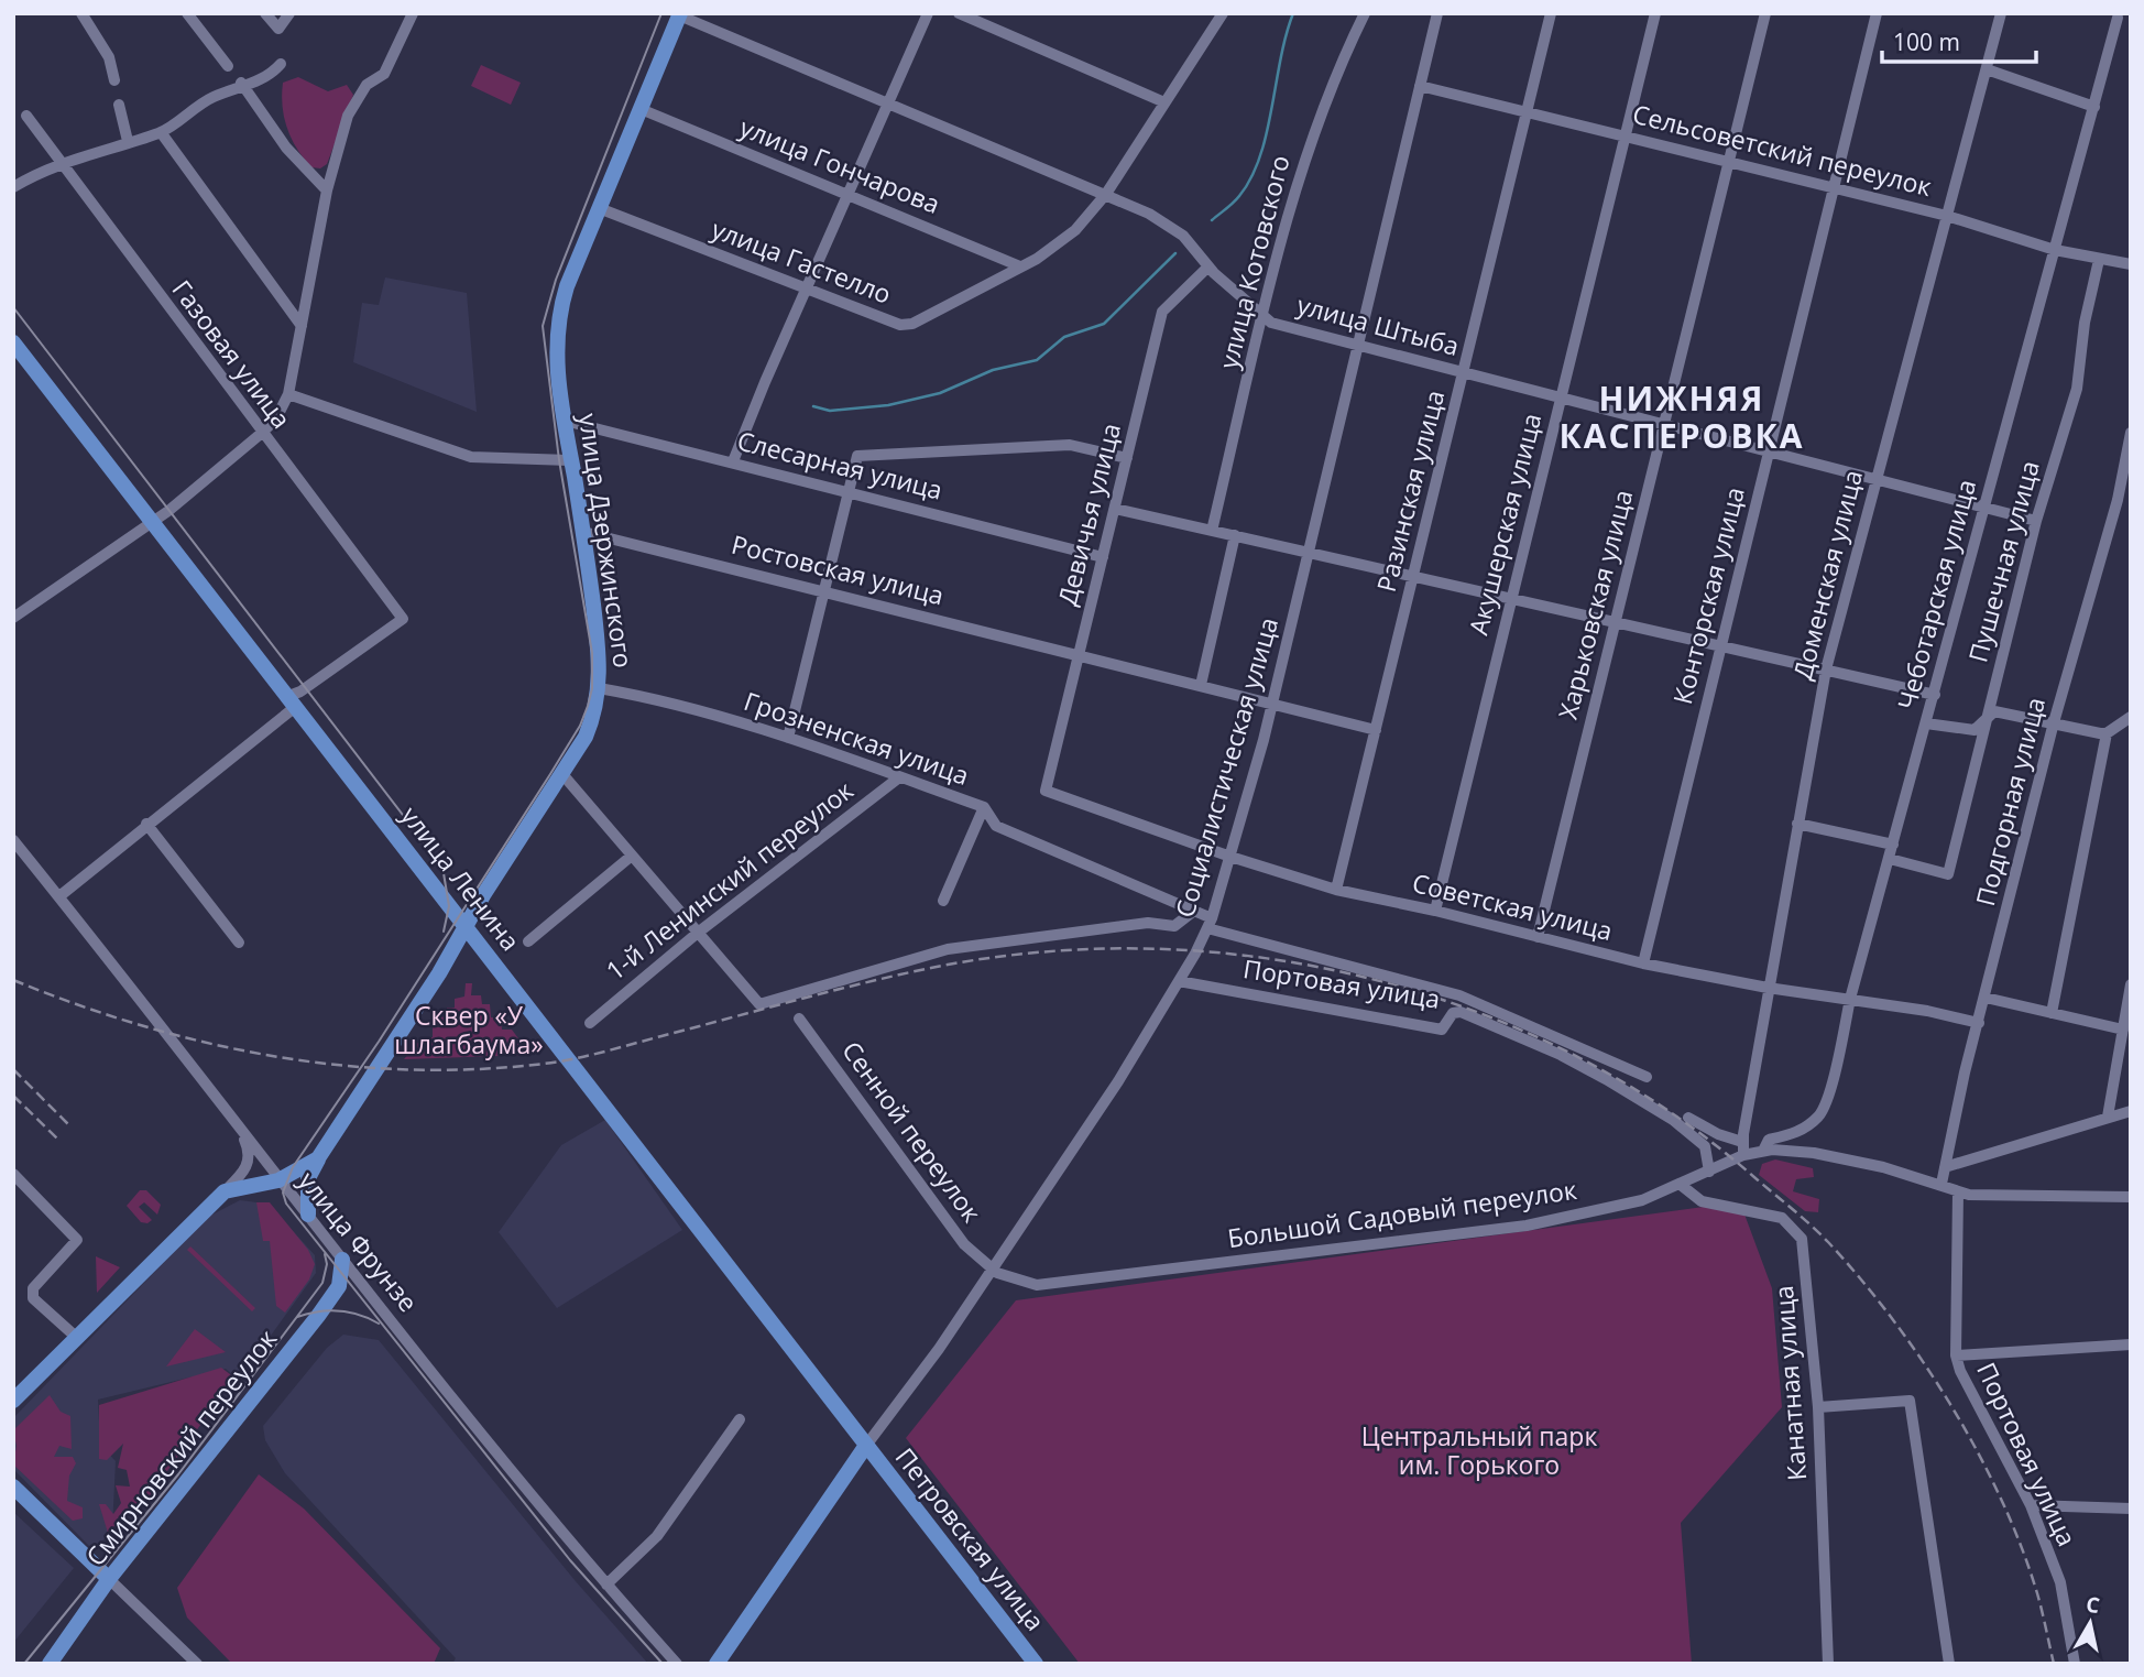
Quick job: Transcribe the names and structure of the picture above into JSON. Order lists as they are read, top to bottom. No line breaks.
{"streets":{"main road":["улица Дзержинского","улица Ленина","Смирновский переулок","Петровская улица"],"street":["Сельсоветский переулок","улица Гончарова","улица Гастелло","улица Котовского","улица Штыба","Газовая улица","Слесарная улица","Разинская улица","Девичья улица","Акушерская улица","Пушечная улица","Ростовская улица","Доменская улица","Чеботарская улица","Конторская улица","Харьковская улица","Грозненская улица","Социалистическая улица","Подгорная улица","1-й Ленинский переулок","Советская улица","Портовая улица","Сенной переулок","Большой Садовый переулок","улица Фрунзе","Канатная улица"]},"crossings":[["Сельсоветский переулок","Разинская улица"],["Сельсоветский переулок","Акушерская улица"],["Сельсоветский переулок","Пушечная улица"],["Сельсоветский переулок","Доменская улица"],["Сельсоветский переулок","Чеботарская улица"],["Сельсоветский переулок","Конторская улица"],["Сельсоветский переулок","Харьковская улица"],["Сельсоветский переулок","Социалистическая улица"],["улица Гончарова","улица Гастелло"],["улица Гончарова","улица Дзержинского"],["улица Гастелло","улица Штыба"],["улица Гастелло","улица Дзержинского"],["улица Котовского","улица Штыба"],["улица Штыба","Разинская улица"],["улица Штыба","Девичья улица"],["улица Штыба","Акушерская улица"],["улица Штыба","улица Дзержинского"],["улица Штыба","Пушечная улица"],["улица Штыба","Доменская улица"],["улица Штыба","Чеботарская улица"],["улица Штыба","Конторская улица"],["улица Штыба","Харьковская улица"],["улица Штыба","Социалистическая улица"],["Газовая улица","улица Ленина"],["Слесарная улица","Девичья улица"],["Слесарная улица","улица Дзержинского"],["Разинская улица","Ростовская улица"],["Разинская улица","Советская улица"],["Девичья улица","Ростовская улица"],["Девичья улица","Советская улица"],["Акушерская улица","Советская улица"],["улица Дзержинского","Ростовская улица"],["улица Дзержинского","Грозненская улица"],["улица Дзержинского","улица Ленина"],["улица Дзержинского","улица Фрунзе"],["Пушечная улица","Чеботарская улица"],["Ростовская улица","Социалистическая улица"],["Доменская улица","Советская улица"],["Доменская улица","Большой Садовый переулок"],["Чеботарская улица","Советская улица"],["Чеботарская улица","Большой Садовый переулок"],["Конторская улица","Советская улица"],["Харьковская улица","Советская улица"],["Грозненская улица","Социалистическая улица"],["Грозненская улица","1-й Ленинский переулок"],["Грозненская улица","Портовая улица"],["Социалистическая улица","улица Ленина"],["Социалистическая улица","Советская улица"],["Социалистическая улица","Портовая улица"],["Социалистическая улица","Сенной переулок"],["Социалистическая улица","Большой Садовый переулок"],["Социалистическая улица","Петровская улица"],["Подгорная улица","Советская улица"],["Подгорная улица","Большой Садовый переулок"],["улица Ленина","Петровская улица"],["Портовая улица","Большой Садовый переулок"],["Сенной переулок","Большой Садовый переулок"],["Большой Садовый переулок","Канатная улица"],["улица Фрунзе","Смирновский переулок"]],"districts":["НИЖНЯЯ КАСПЕРОВКА"],"parks":["Сквер «У шлагбаума»","Центральный парк им. Горького"],"scale_bar":"100 m","north":"top"}
